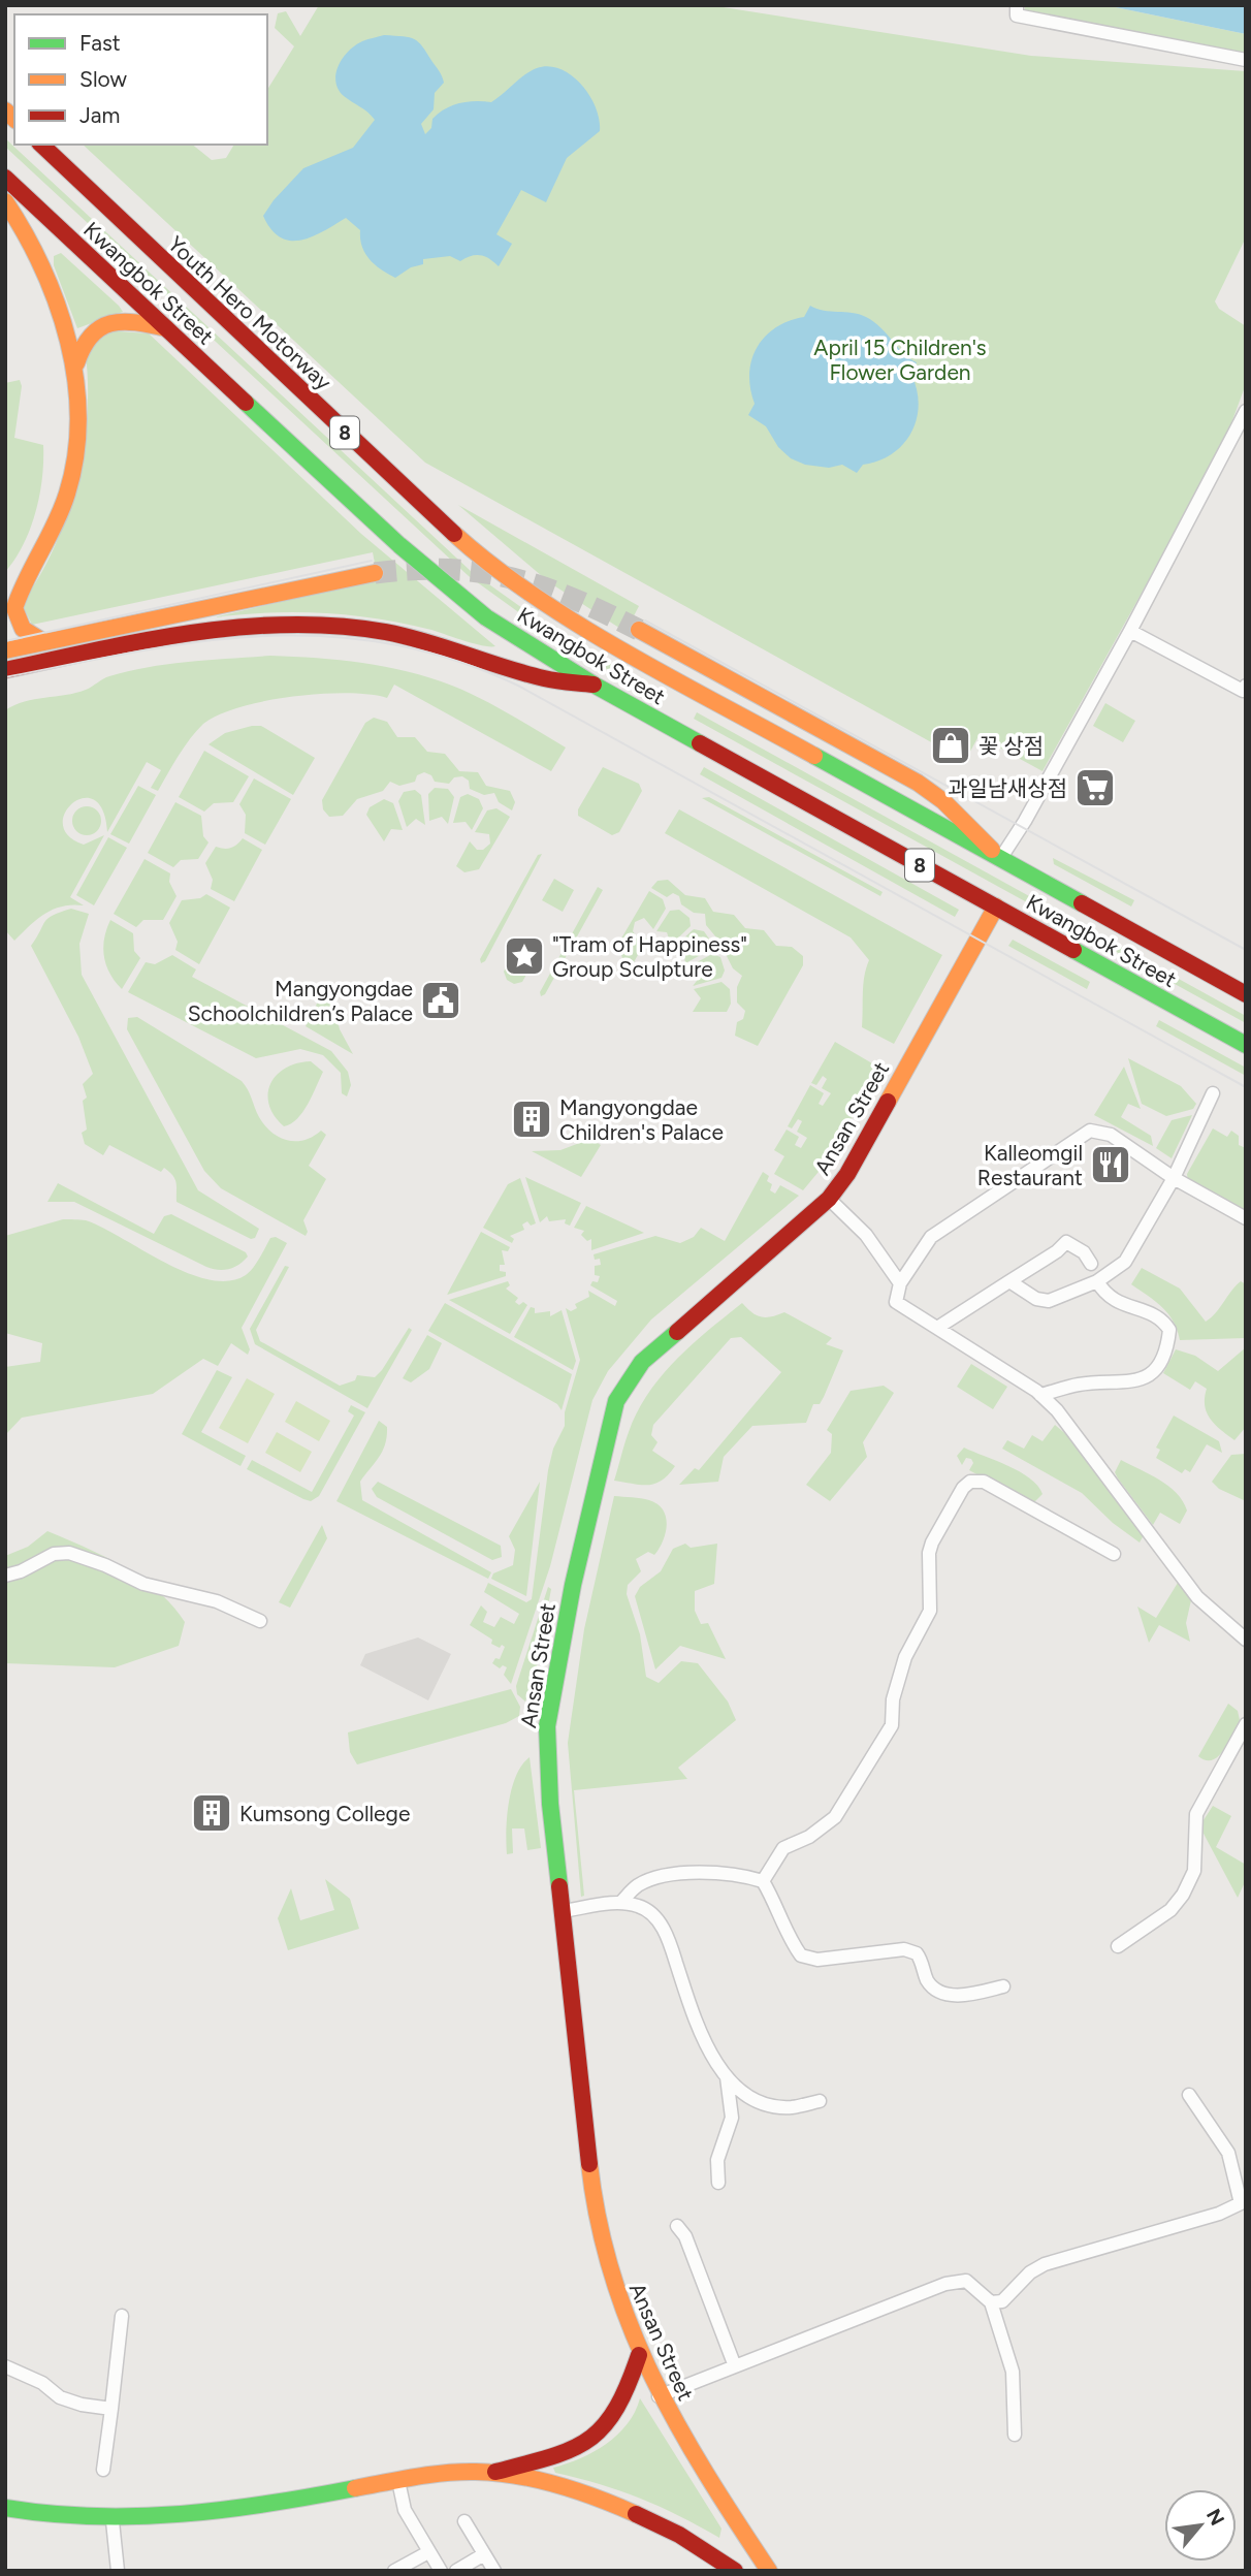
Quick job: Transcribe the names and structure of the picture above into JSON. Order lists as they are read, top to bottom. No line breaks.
{"streets":{"main road":["Kwangbok Street","Youth Hero Motorway","8","Ansan Street"]},"crossings":[["Kwangbok Street","Youth Hero Motorway"],["Kwangbok Street","Ansan Street"]],"parks":["April 15 Children's Flower Garden"],"places":{"shop":["꽃 상점"],"supermarket":["과일남새상점"],"place":["\"Tram of Happiness\" Group Sculpture"],"public building":["Mangyongdae Schoolchildren’s Palace"],"building":["Mangyongdae Children's Palace","Kumsong College"],"restaurant":["Kalleomgil Restaurant"]},"legend":["Fast","Slow","Jam"],"north":"top right"}
